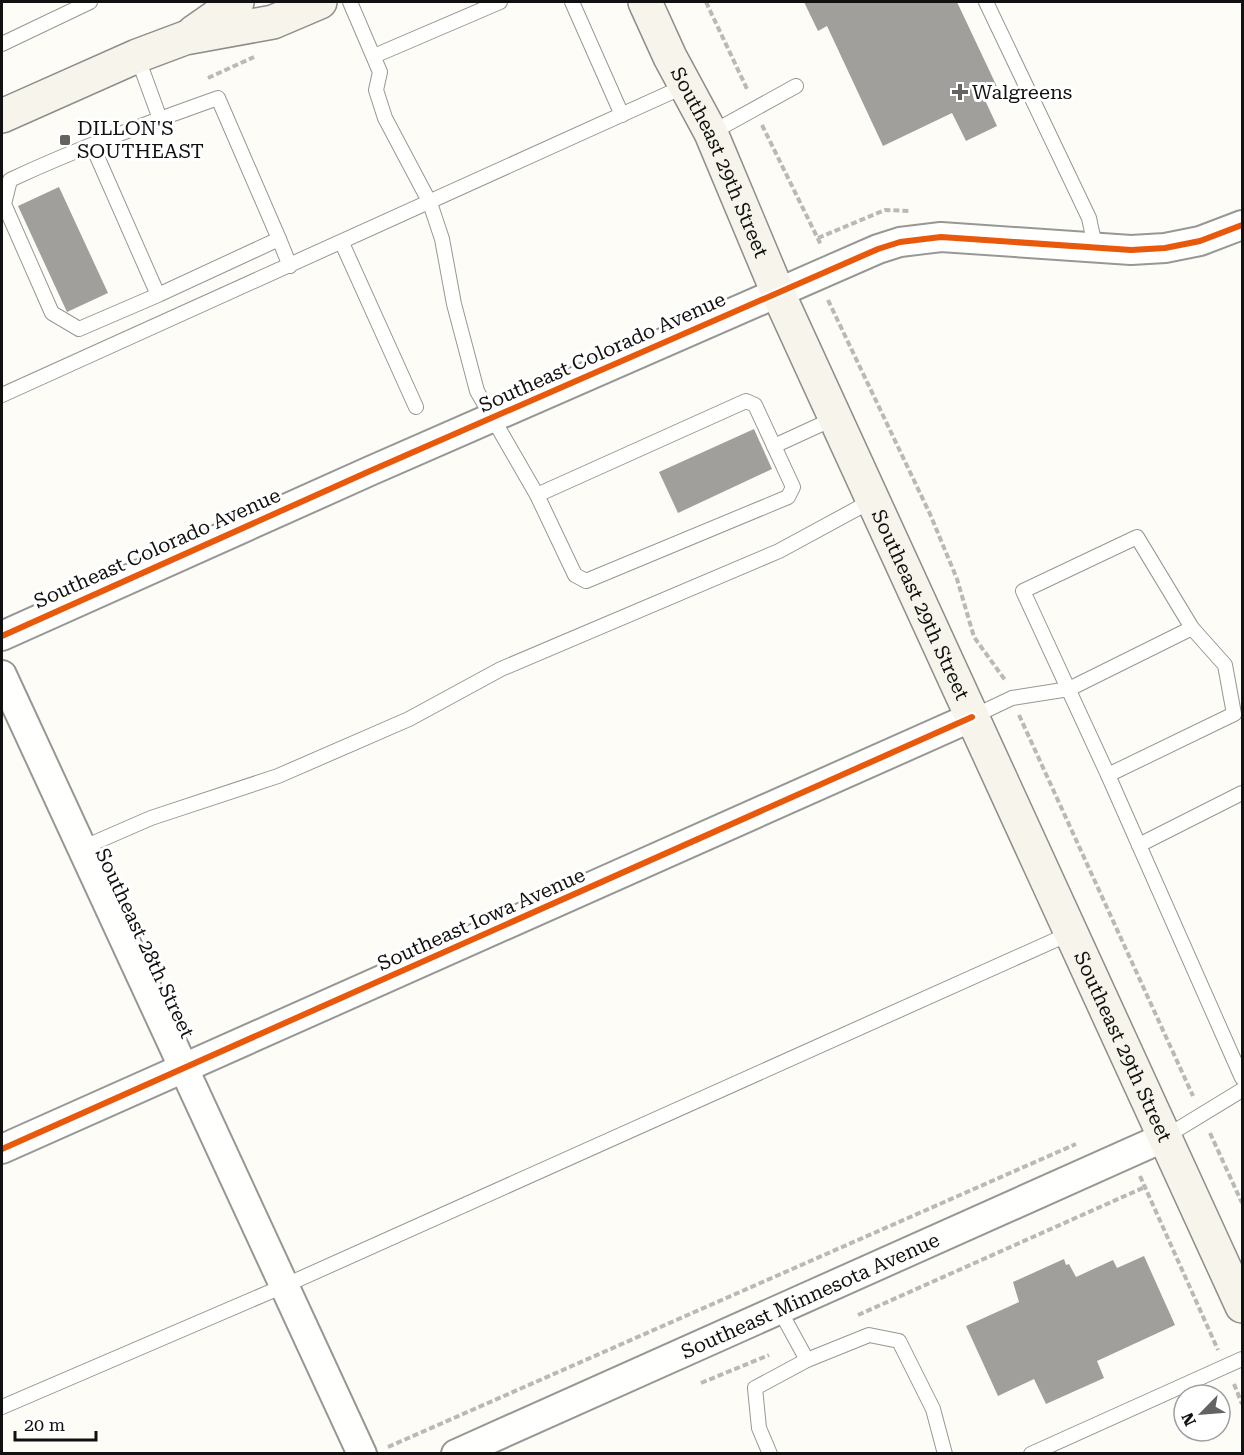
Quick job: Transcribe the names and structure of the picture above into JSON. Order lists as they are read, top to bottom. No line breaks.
{"streets":{"main road":["Southeast 29th Street"],"street":["Southeast Colorado Avenue","Southeast Iowa Avenue","Southeast 28th Street","Southeast Minnesota Avenue"]},"crossings":[["Southeast 29th Street","Southeast Colorado Avenue"],["Southeast 29th Street","Southeast Iowa Avenue"],["Southeast 29th Street","Southeast Minnesota Avenue"],["Southeast Iowa Avenue","Southeast 28th Street"]],"places":{"health":["Walgreens"],"transit":["DILLON'S SOUTHEAST"]},"scale_bar":"20 m","north":"bottom left"}
